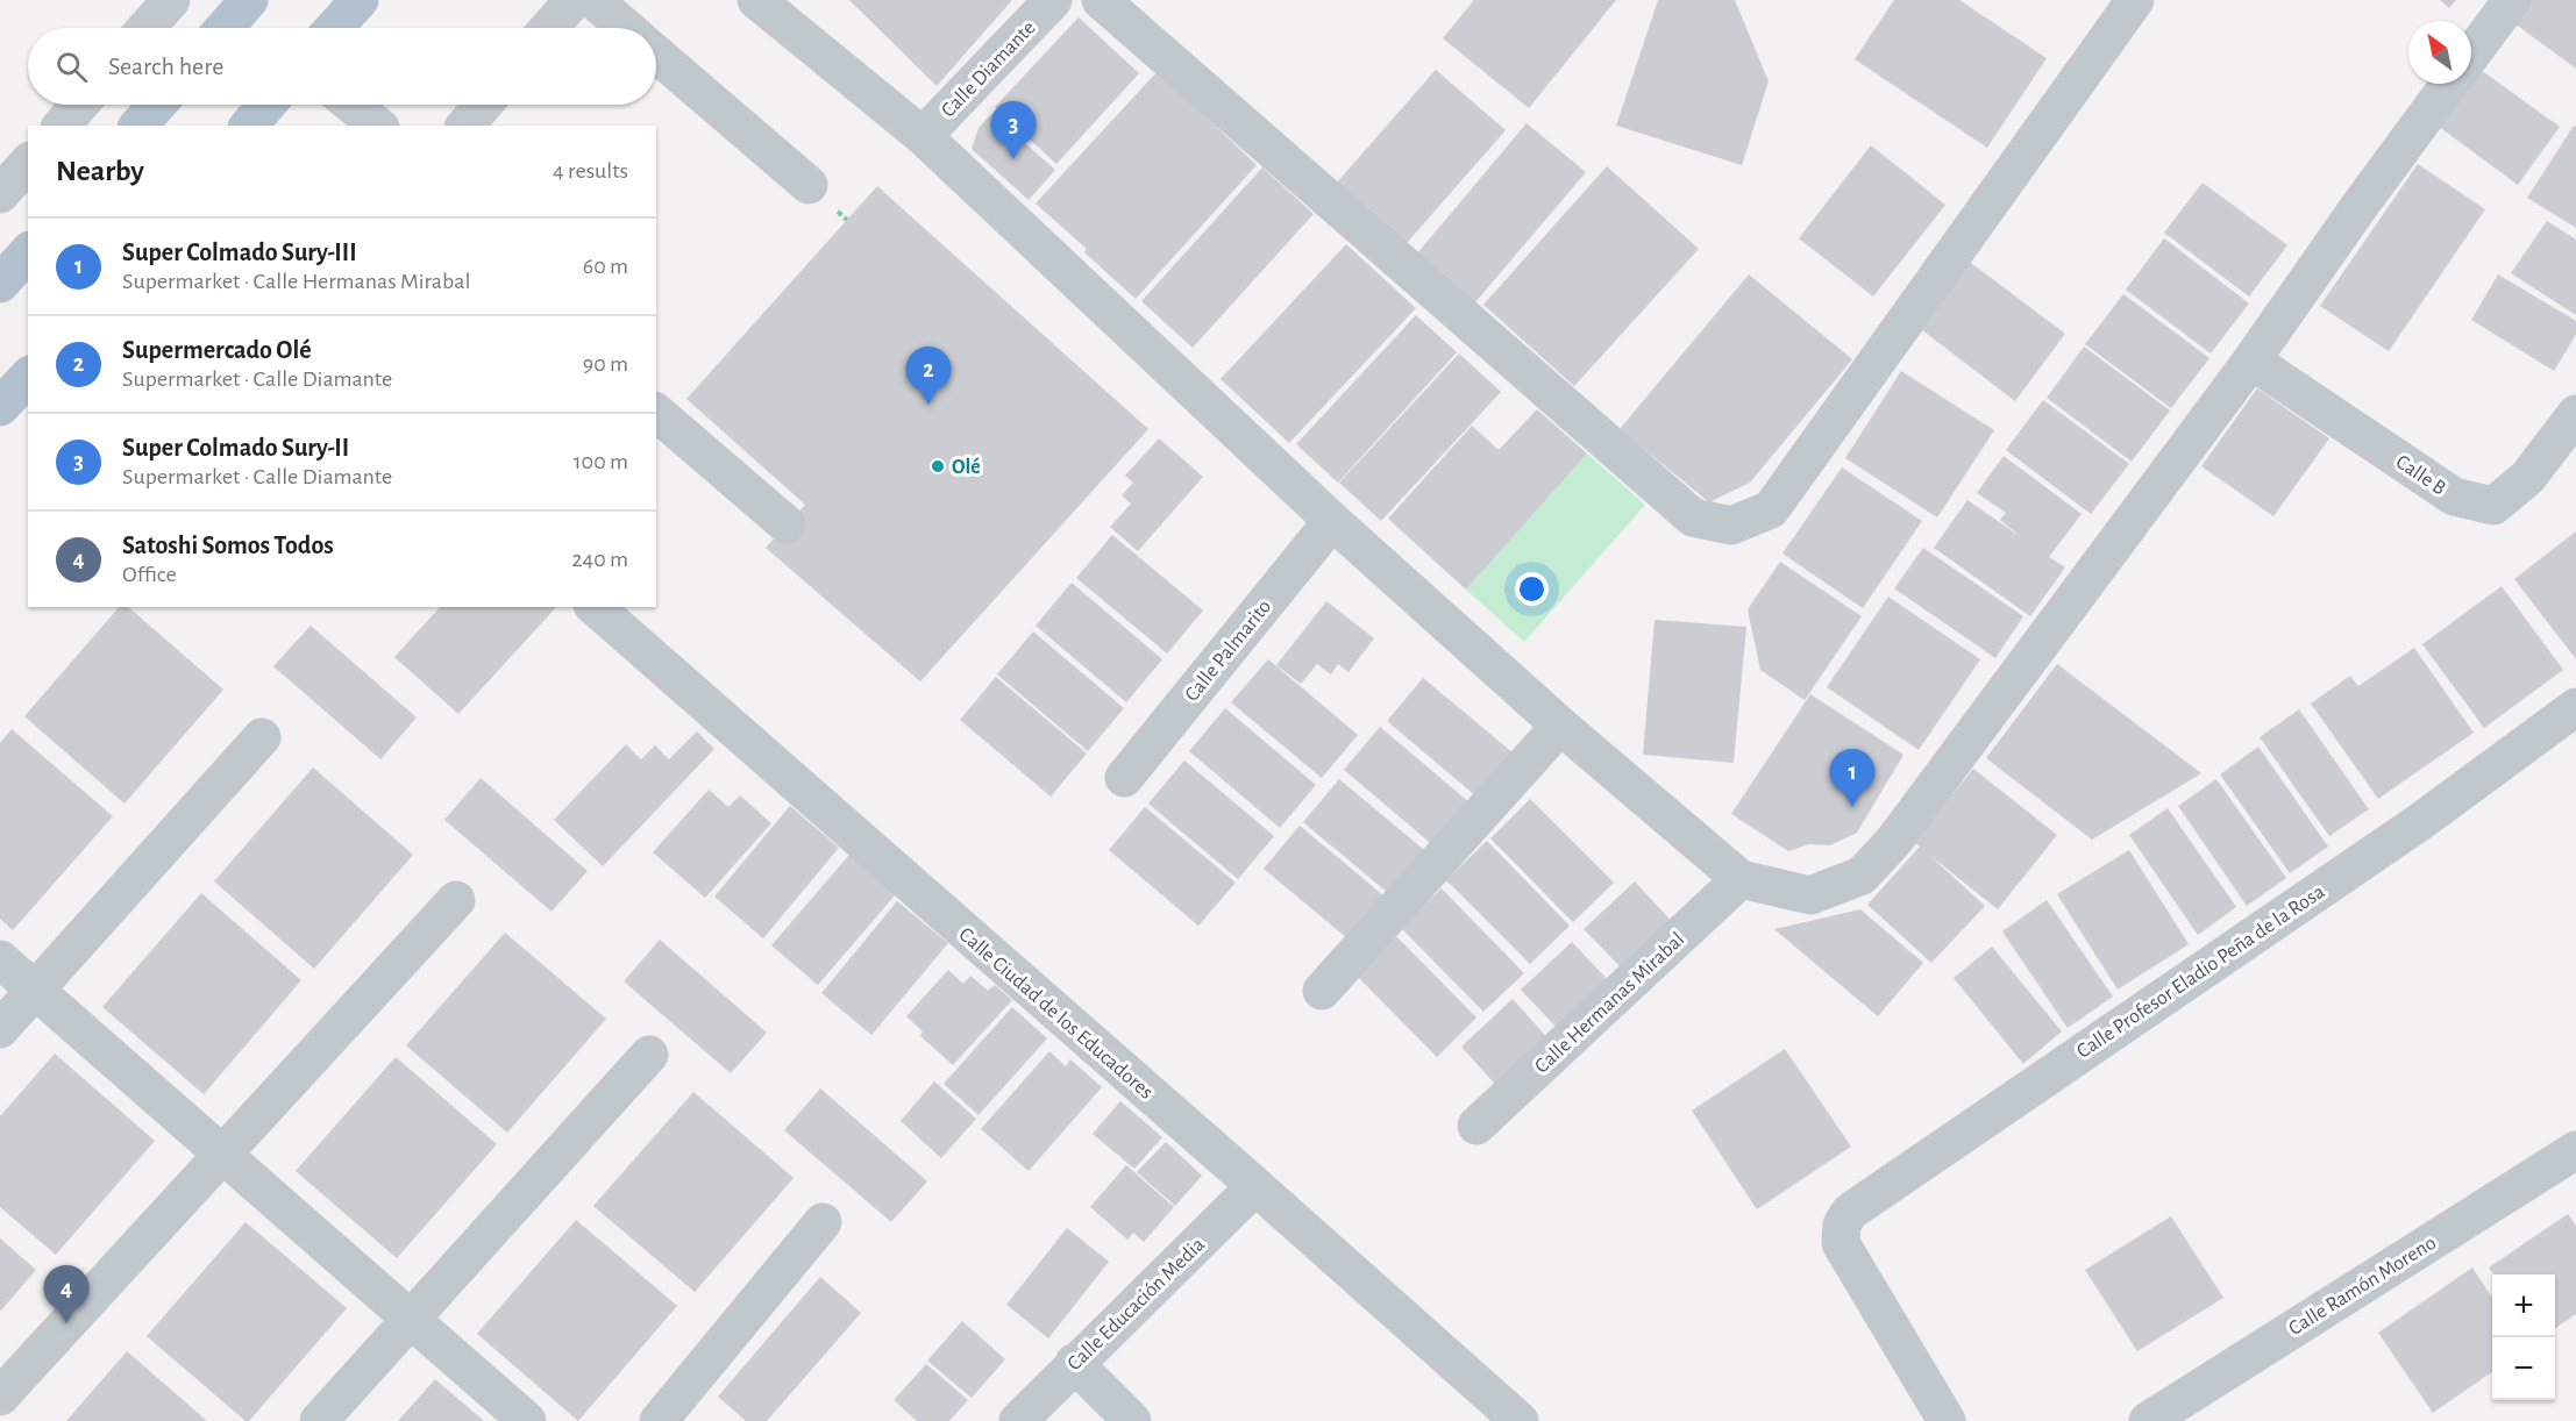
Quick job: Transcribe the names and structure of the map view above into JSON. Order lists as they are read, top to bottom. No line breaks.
{"streets":{"street":["Calle Diamante","Calle B","Calle Palmarito","Calle Profesor Eladio Peña de la Rosa","Calle Hermanas Mirabal","Calle Ciudad de los Educadores","Calle Ramón Moreno","Calle Educación Media"]},"crossings":[["Calle Ciudad de los Educadores","Calle Educación Media"]],"places":["Olé"],"north":"top left","page":{"search":"Search here","pins":["3","2","1","4"],"heading":["Nearby","4 results"],"list":[{"mark":"1","name":"Super Colmado Sury-III","note":"Supermarket · Calle Hermanas Mirabal","value":"60 m"},{"mark":"2","name":"Supermercado Olé","note":"Supermarket · Calle Diamante","value":"90 m"},{"mark":"3","name":"Super Colmado Sury-II","note":"Supermarket · Calle Diamante","value":"100 m"},{"mark":"4","name":"Satoshi Somos Todos","note":"Office","value":"240 m"}],"map_buttons":["+","−"]}}
